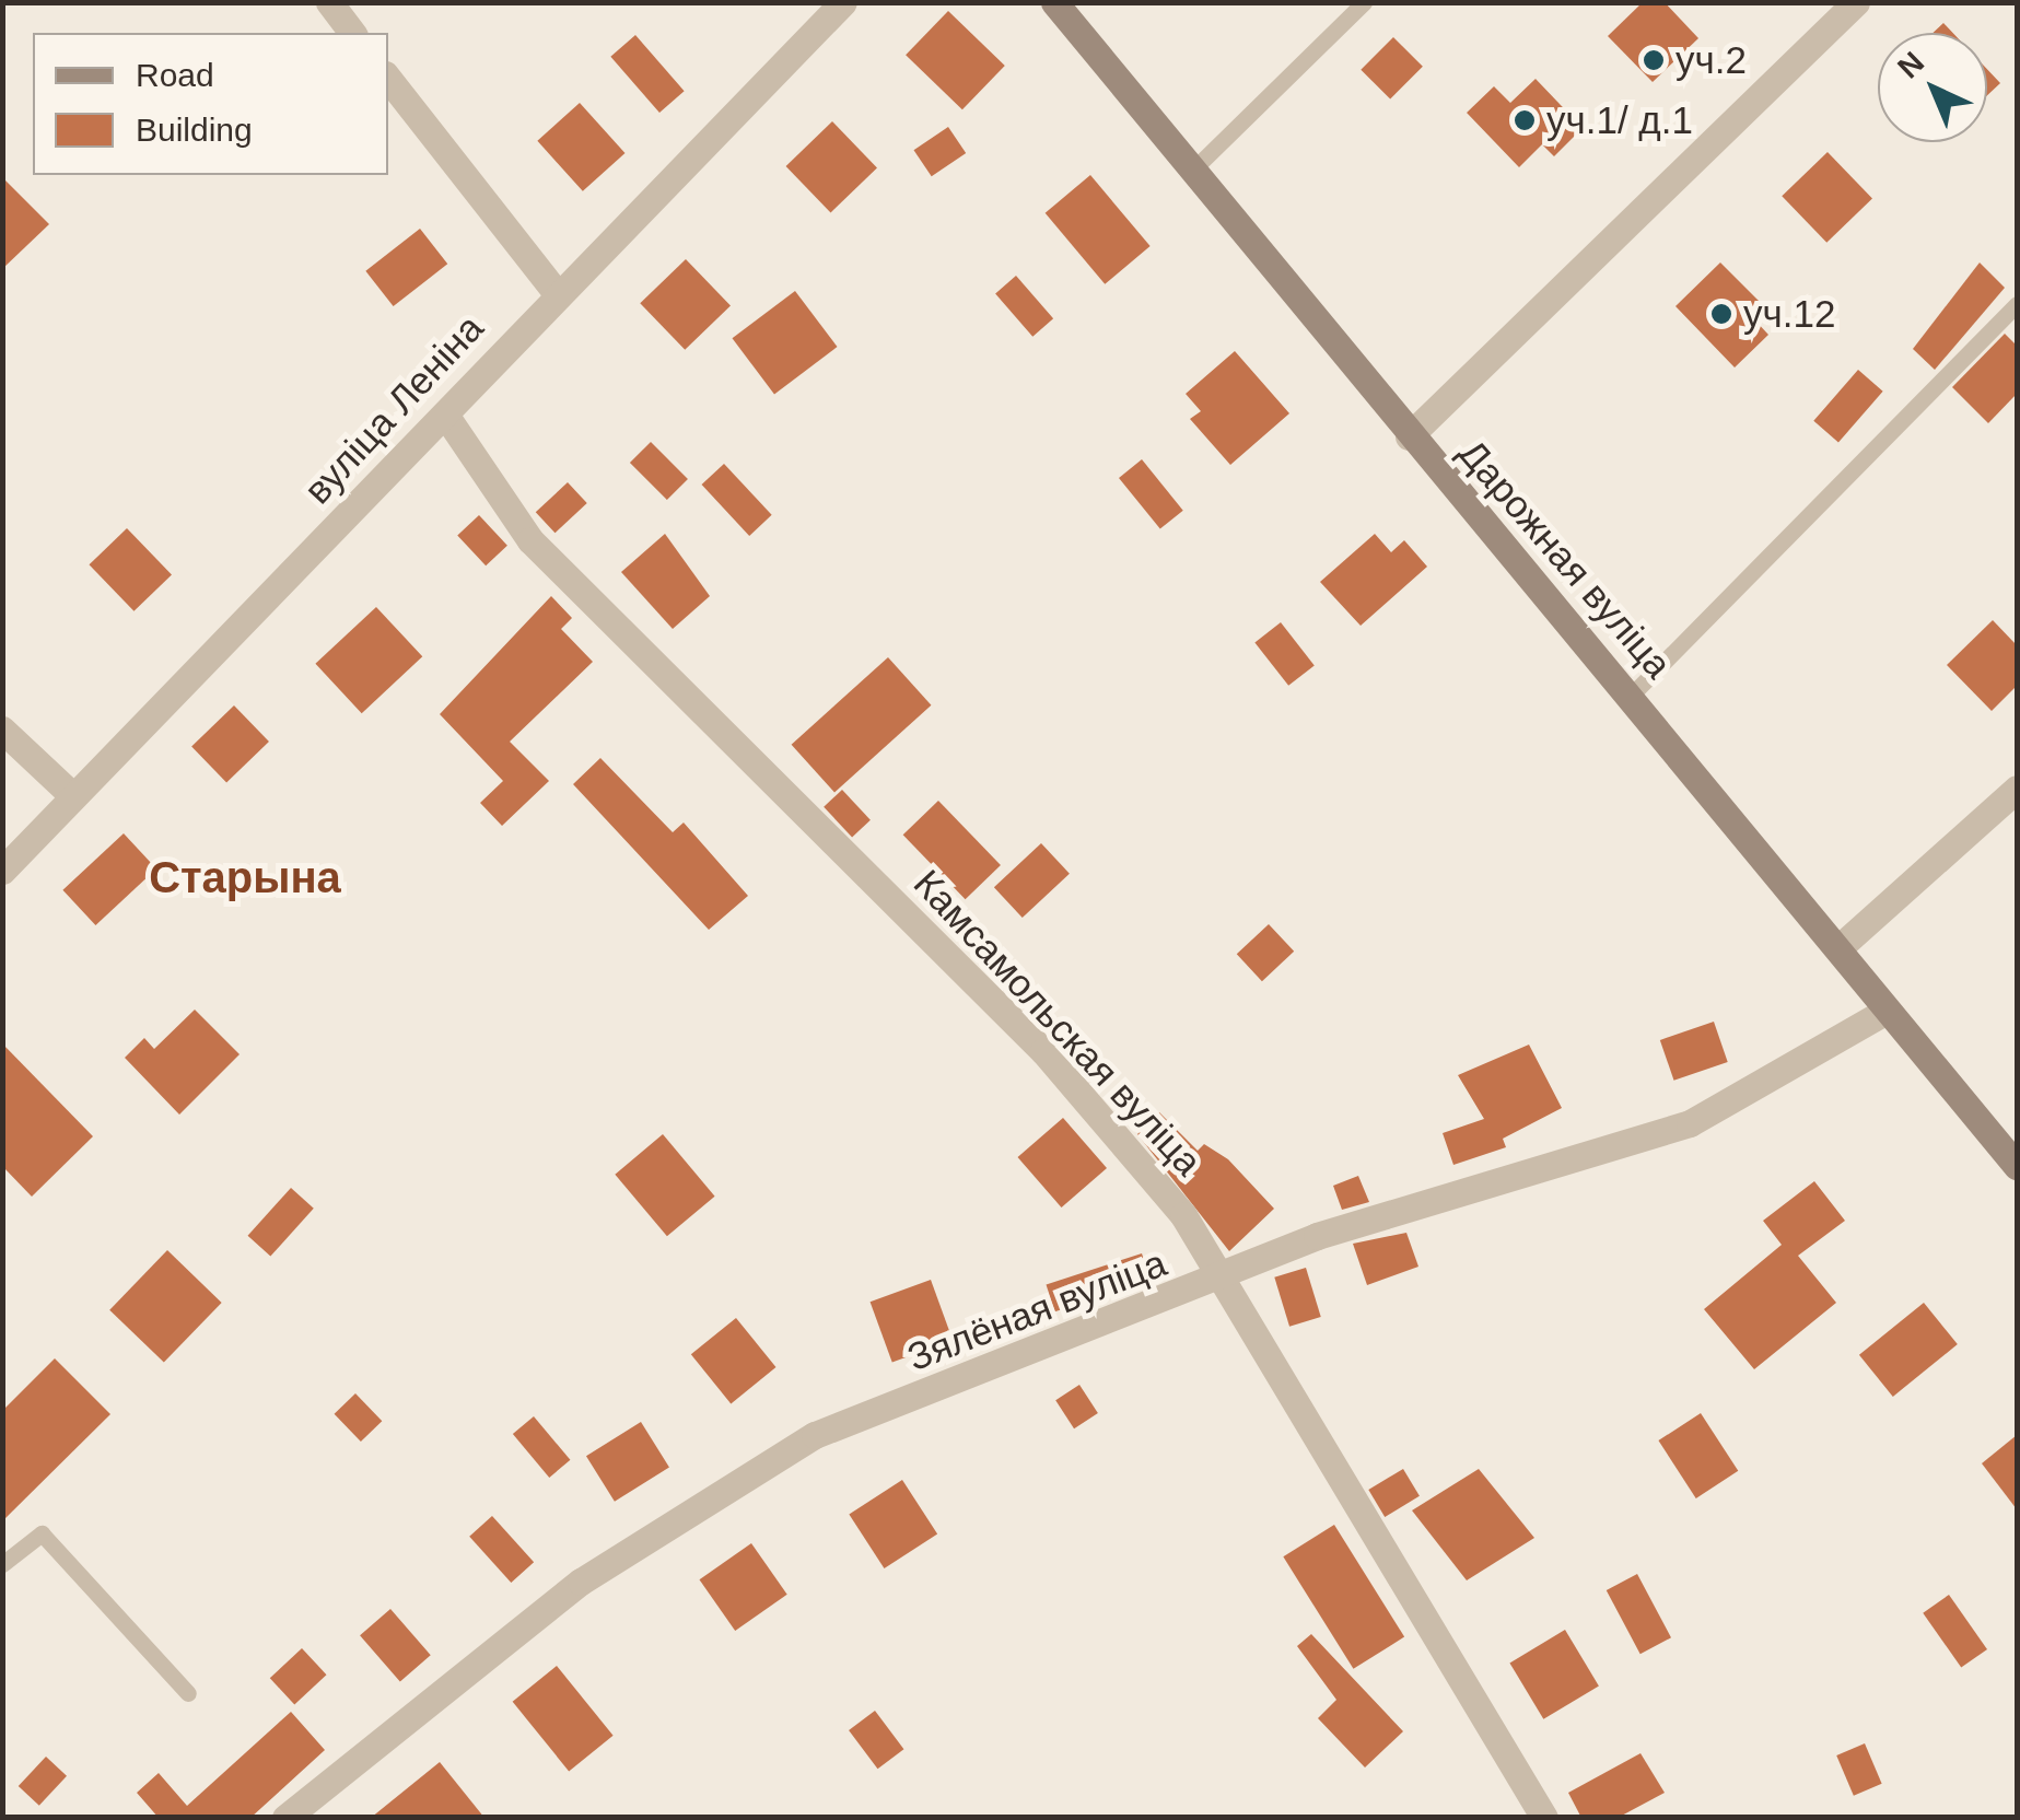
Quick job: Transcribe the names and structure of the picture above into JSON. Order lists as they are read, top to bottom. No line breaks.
{"streets":{"main road":["Дарожная вуліца"],"street":["вуліца Леніна","Камсамольская вуліца","Зялёная вуліца"]},"crossings":[["вуліца Леніна","Камсамольская вуліца"],["Дарожная вуліца","Зялёная вуліца"],["Камсамольская вуліца","Зялёная вуліца"]],"districts":["Старына"],"places":["уч.2","уч.1/ д.1","уч.12"],"legend":["Road","Building"],"north":"top left"}
